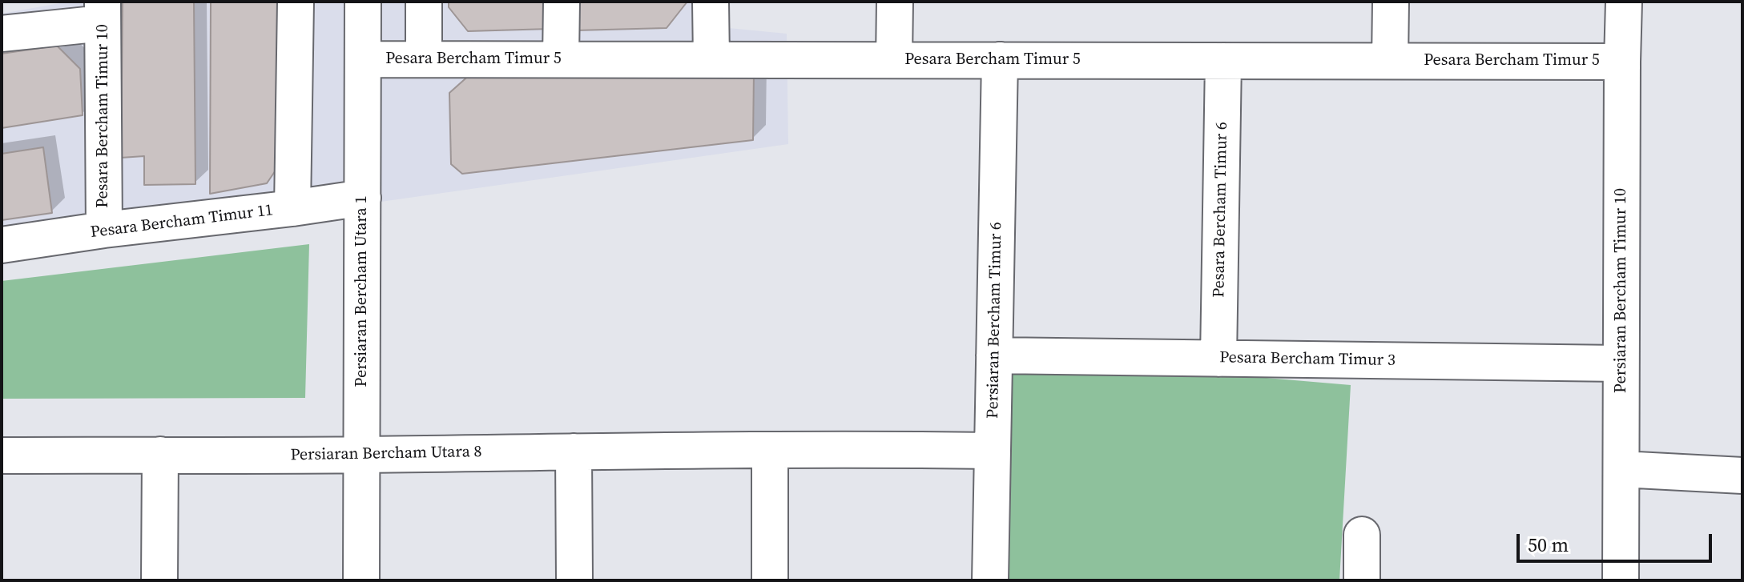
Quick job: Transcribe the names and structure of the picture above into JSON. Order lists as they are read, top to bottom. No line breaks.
{"streets":{"street":["Pesara Bercham Timur 5","Pesara Bercham Timur 10","Pesara Bercham Timur 6","Pesara Bercham Timur 11","Persiaran Bercham Timur 10","Persiaran Bercham Utara 1","Persiaran Bercham Timur 6","Pesara Bercham Timur 3","Persiaran Bercham Utara 8"]},"crossings":[["Pesara Bercham Timur 5","Pesara Bercham Timur 6"],["Pesara Bercham Timur 5","Persiaran Bercham Timur 10"],["Pesara Bercham Timur 5","Persiaran Bercham Utara 1"],["Pesara Bercham Timur 5","Persiaran Bercham Timur 6"],["Pesara Bercham Timur 10","Pesara Bercham Timur 11"],["Pesara Bercham Timur 6","Pesara Bercham Timur 3"],["Pesara Bercham Timur 11","Persiaran Bercham Utara 1"],["Persiaran Bercham Timur 10","Pesara Bercham Timur 3"],["Persiaran Bercham Utara 1","Persiaran Bercham Utara 8"],["Persiaran Bercham Timur 6","Pesara Bercham Timur 3"],["Persiaran Bercham Timur 6","Persiaran Bercham Utara 8"]],"scale_bar":"50 m"}
